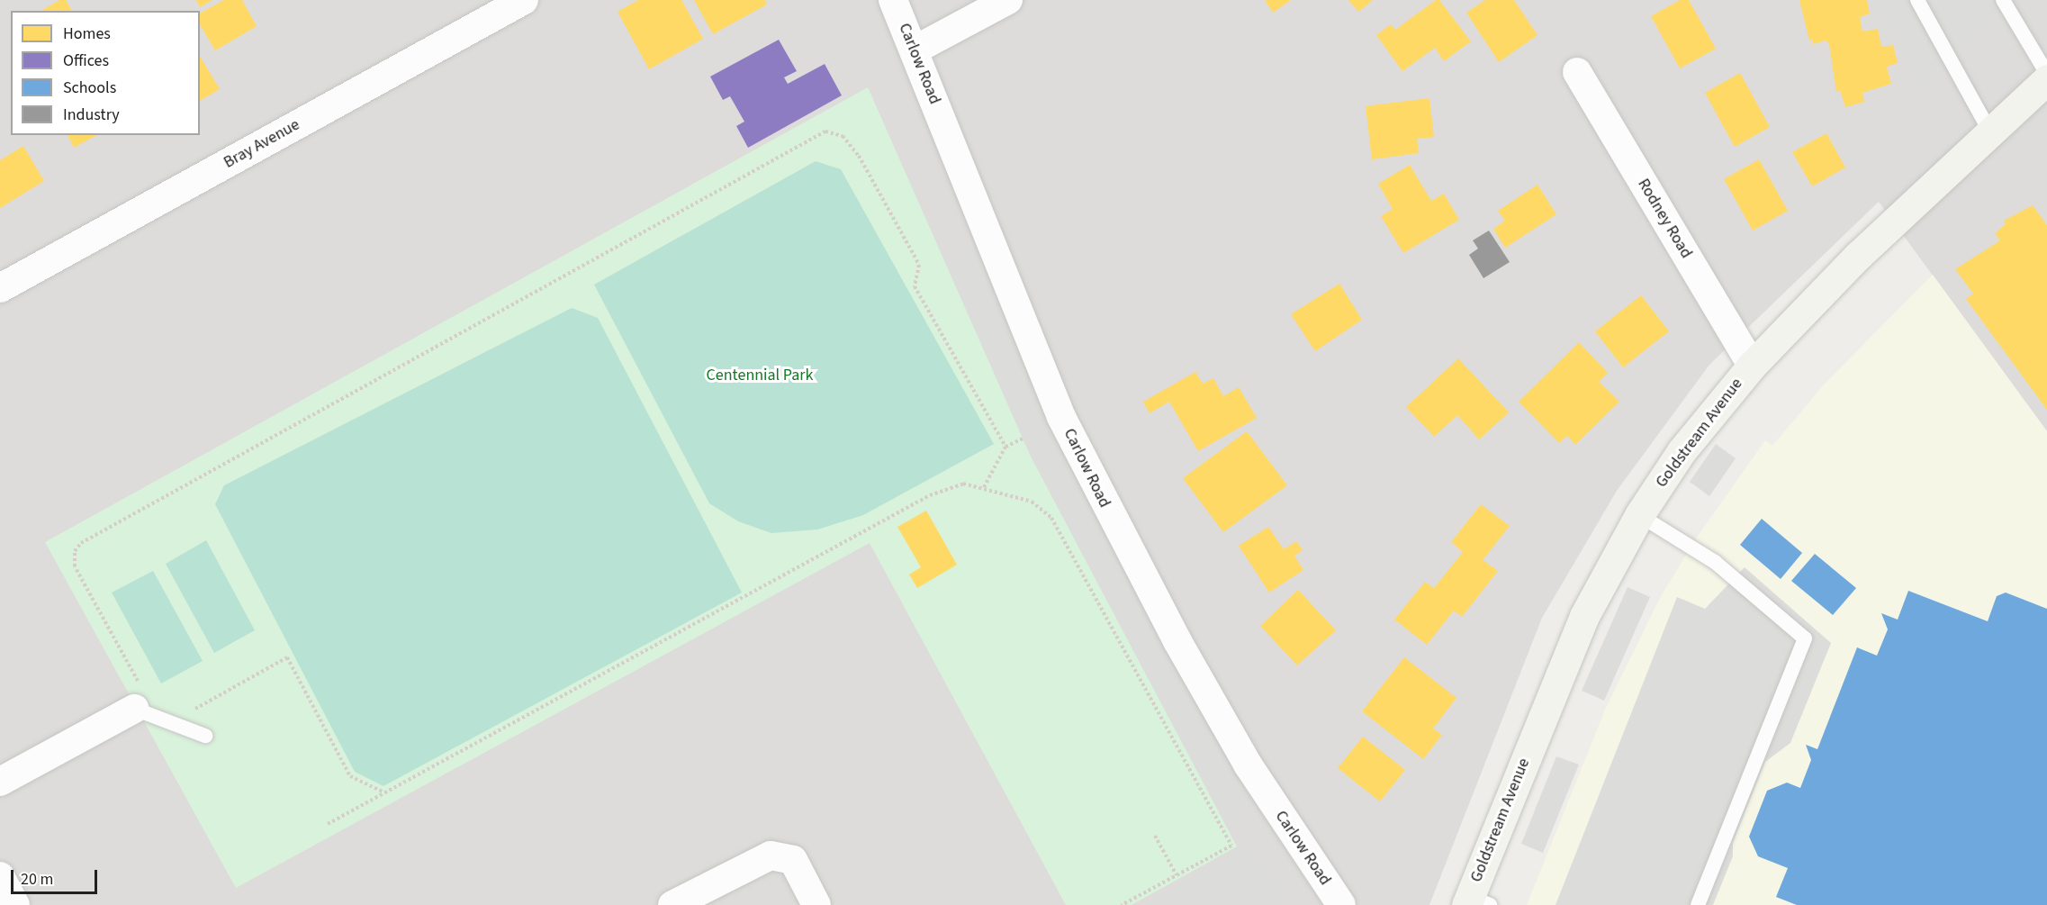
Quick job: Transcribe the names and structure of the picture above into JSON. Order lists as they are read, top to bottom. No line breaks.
{"streets":{"main road":["Goldstream Avenue"],"street":["Carlow Road","Bray Avenue","Rodney Road"]},"crossings":[["Rodney Road","Goldstream Avenue"]],"parks":["Centennial Park"],"legend":["Homes","Offices","Schools","Industry"],"scale_bar":"20 m"}
